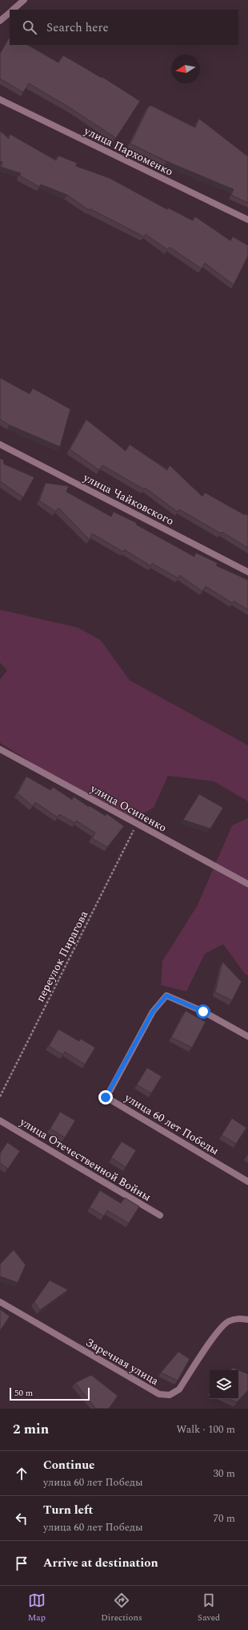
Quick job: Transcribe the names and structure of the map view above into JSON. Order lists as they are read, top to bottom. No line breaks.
{"streets":{"street":["улица Пархоменко","улица Чайковского","улица Осипенко","улица 60 лет Победы","улица Отечественной Войны","Заречная улица"],"path":["переулок Пирагова"]},"crossings":[["улица Осипенко","переулок Пирагова"]],"scale_bar":"50 m","north":"left","page":{"search":"Search here","scale":"50 m","heading":["2 min","Walk · 100 m"],"list":[["Continue","улица 60 лет Победы","30 m"],["Turn left","улица 60 лет Победы","70 m"],"Arrive at destination"],"nav":["Map","Directions","Saved"]}}
